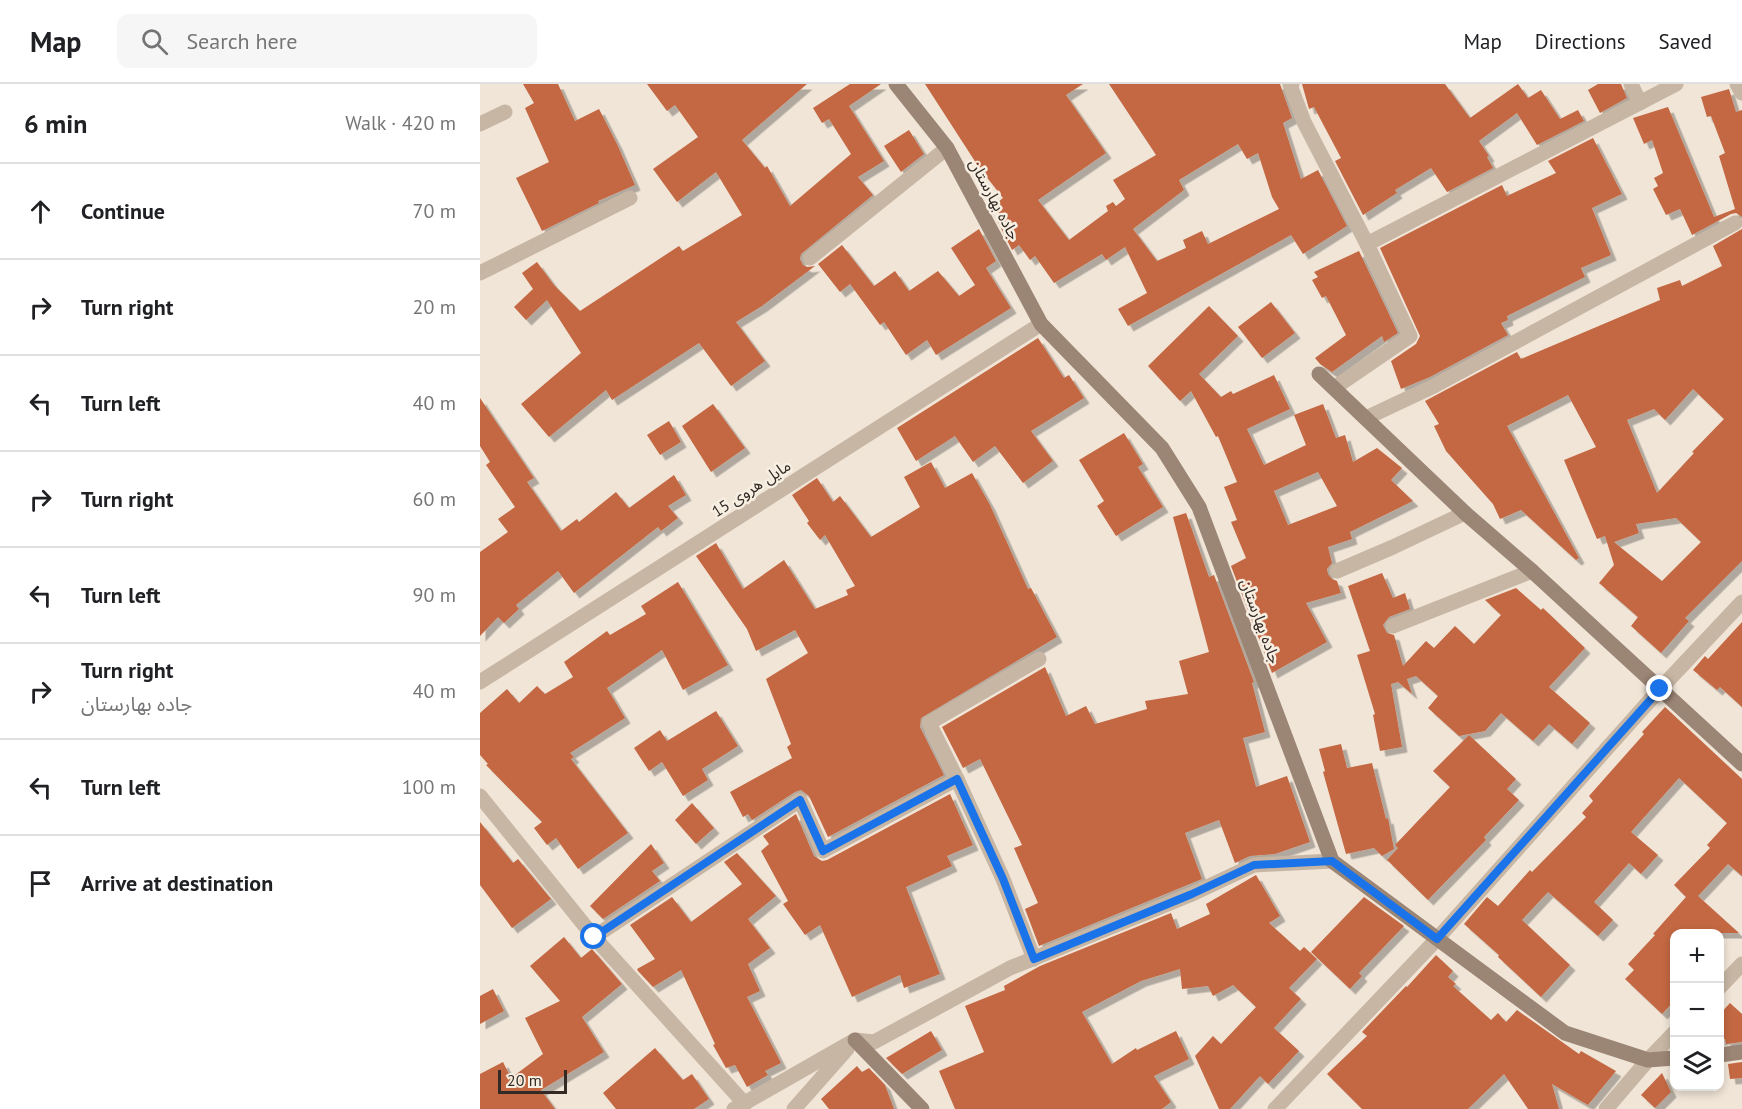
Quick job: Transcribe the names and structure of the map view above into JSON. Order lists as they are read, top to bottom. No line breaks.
{"streets":{"street":["جاده بهارستان","مایل هروی 15"]},"crossings":[["جاده بهارستان","مایل هروی 15"]],"scale_bar":"20 m","page":{"header":"Map","search":"Search here","nav":["Map","Directions","Saved"],"heading":["6 min","Walk · 420 m"],"list":[["Continue","70 m"],["Turn right","20 m"],["Turn left","40 m"],["Turn right","60 m"],["Turn left","90 m"],["Turn right","جاده بهارستان","40 m"],["Turn left","100 m"],"Arrive at destination"],"map_buttons":["+","−"],"scale":"20 m"}}
